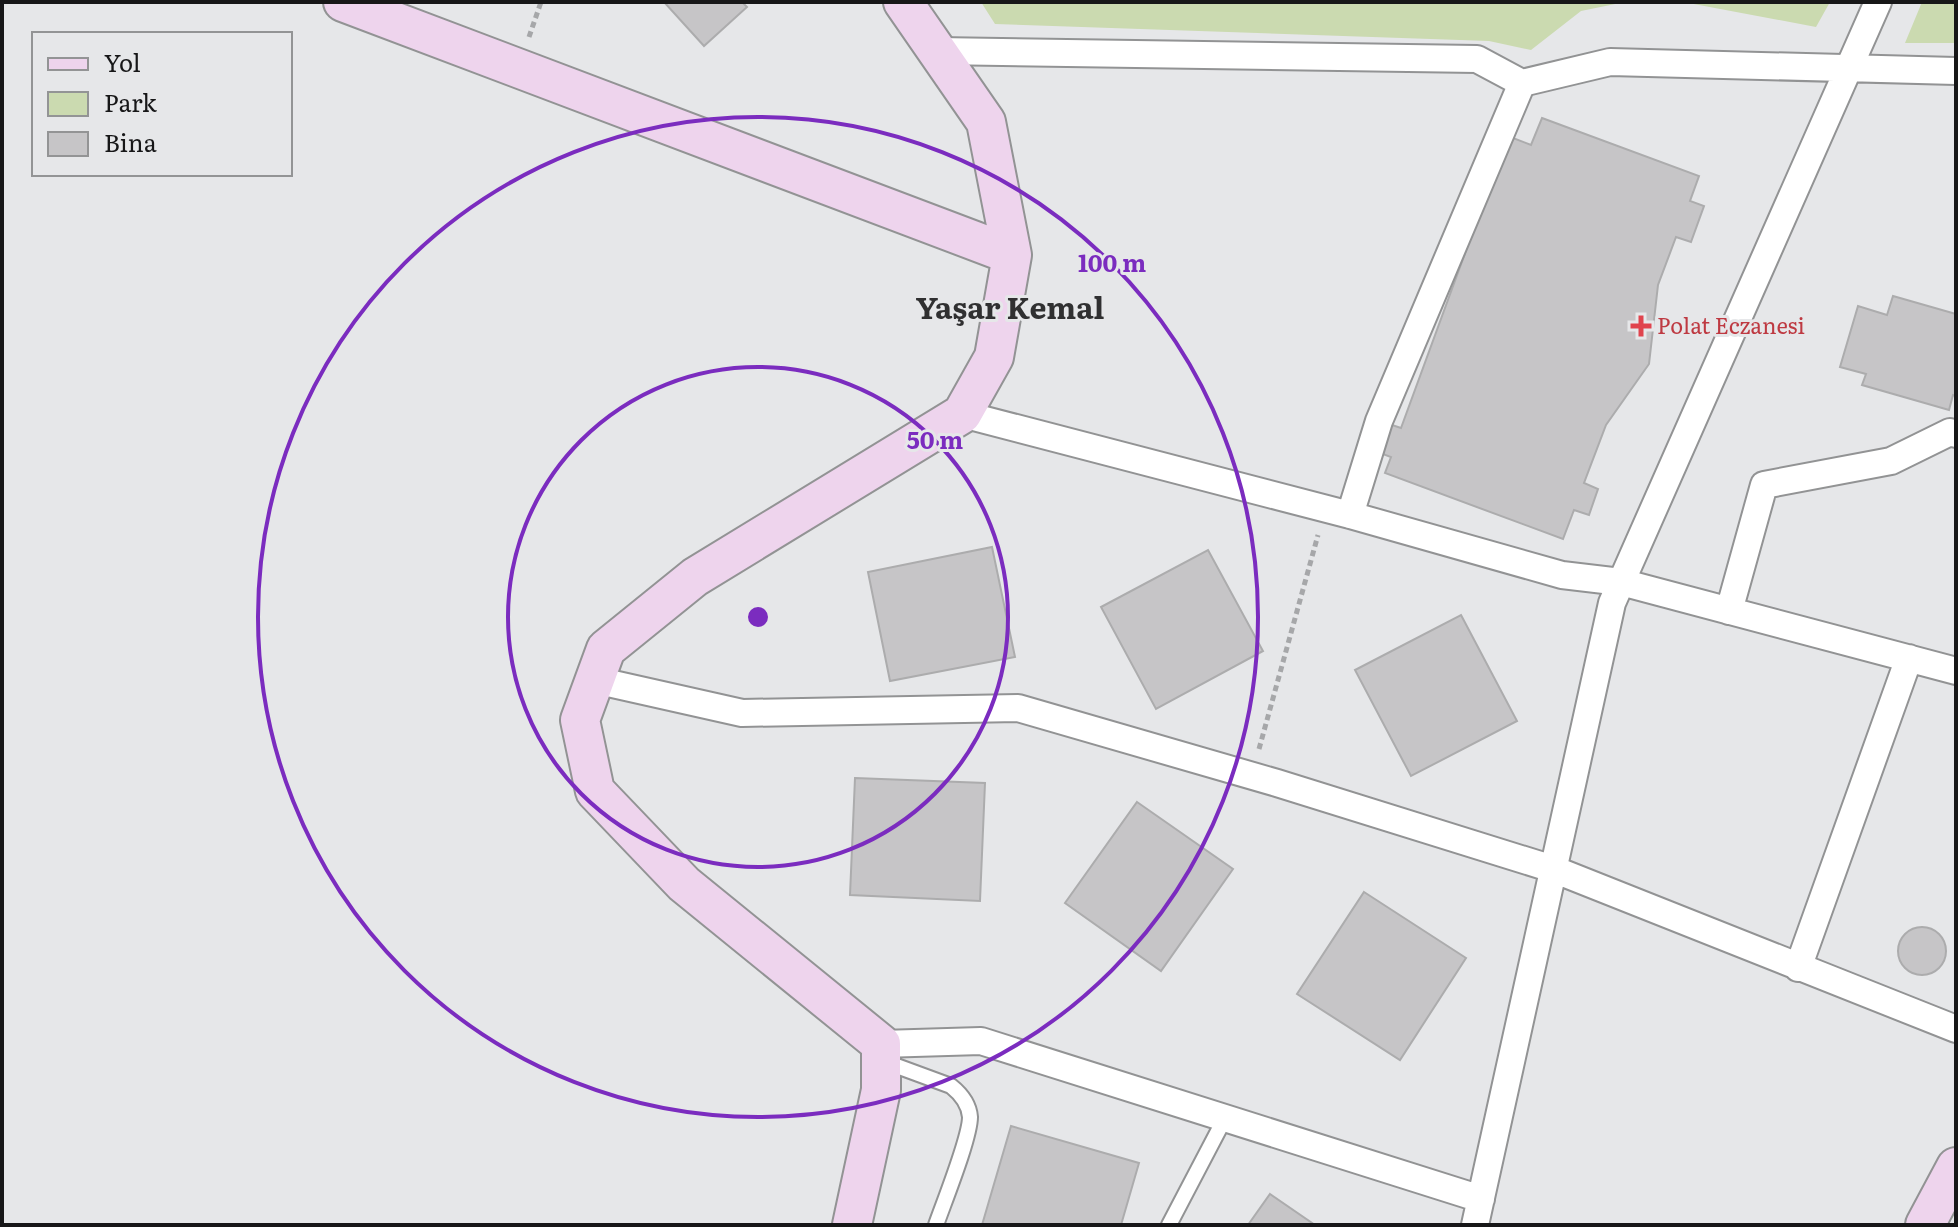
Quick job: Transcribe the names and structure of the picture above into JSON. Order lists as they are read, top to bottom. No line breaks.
{"districts":["Yaşar Kemal"],"places":{"health":["Polat Eczanesi"]},"legend":["Yol","Park","Bina"],"rings":["100 m","50 m"]}
